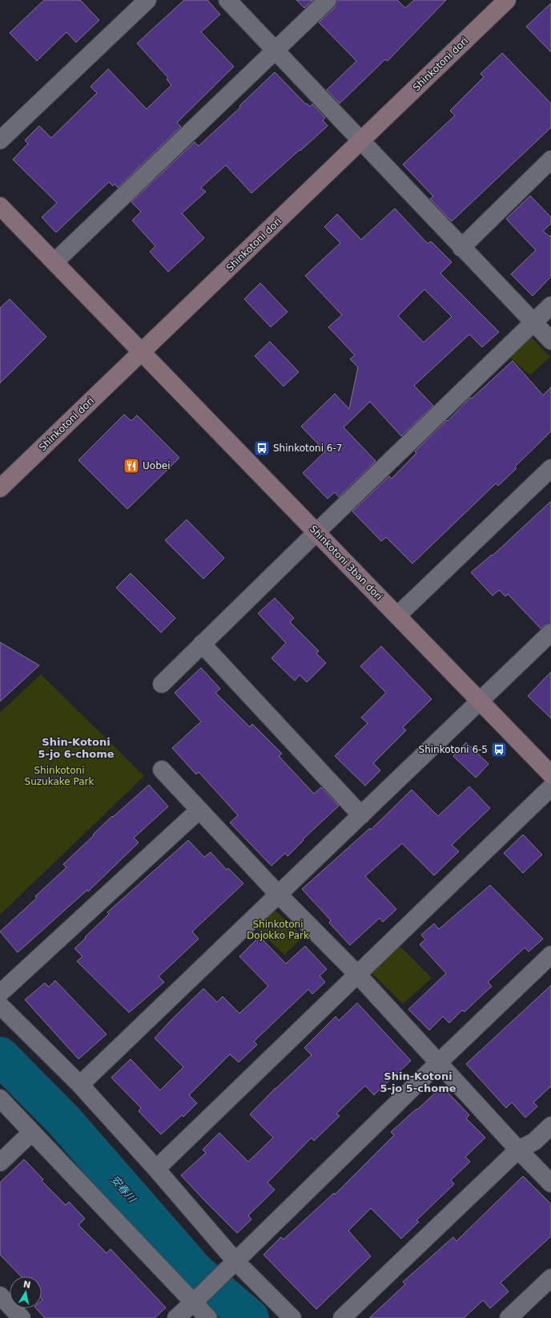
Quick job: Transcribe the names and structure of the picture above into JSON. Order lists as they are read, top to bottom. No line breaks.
{"streets":{"street":["Shinkotoni dori","Shinkotoni 3ban dori"]},"crossings":[["Shinkotoni dori","Shinkotoni 3ban dori"]],"districts":["Shin-Kotoni 5-jo 6-chome","Shin-Kotoni 5-jo 5-chome"],"water":["安春川"],"parks":["Shinkotoni Suzukake Park","Shinkotoni Dojokko Park"],"places":{"bus stop":["Shinkotoni 6-7","Shinkotoni 6-5"],"restaurant":["Uobei"]},"north":"top"}
